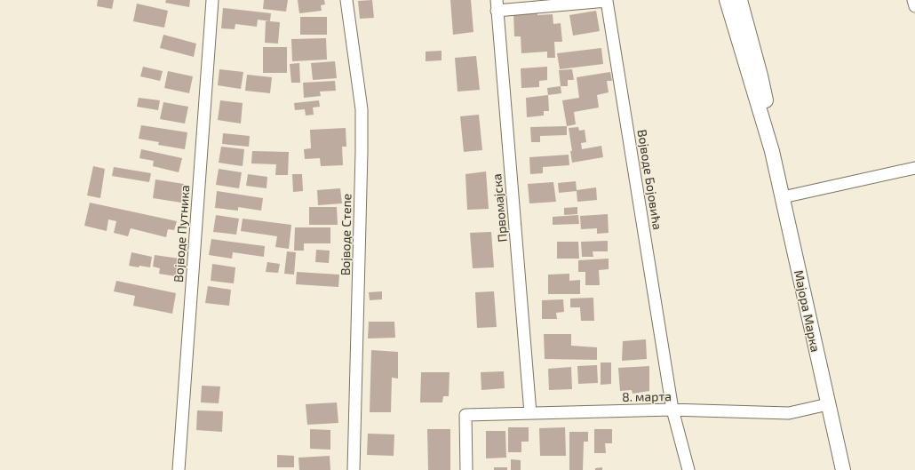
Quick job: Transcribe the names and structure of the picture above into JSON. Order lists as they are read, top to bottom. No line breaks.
{"streets":{"street":["Војводе Бојовића","Првомајска","Војводе Путника","Војводе Степе","Мајора Марка","8. марта"]},"crossings":[["Војводе Бојовића","Првомајска"],["Војводе Бојовића","8. марта"],["Првомајска","8. марта"],["Мајора Марка","8. марта"]]}
